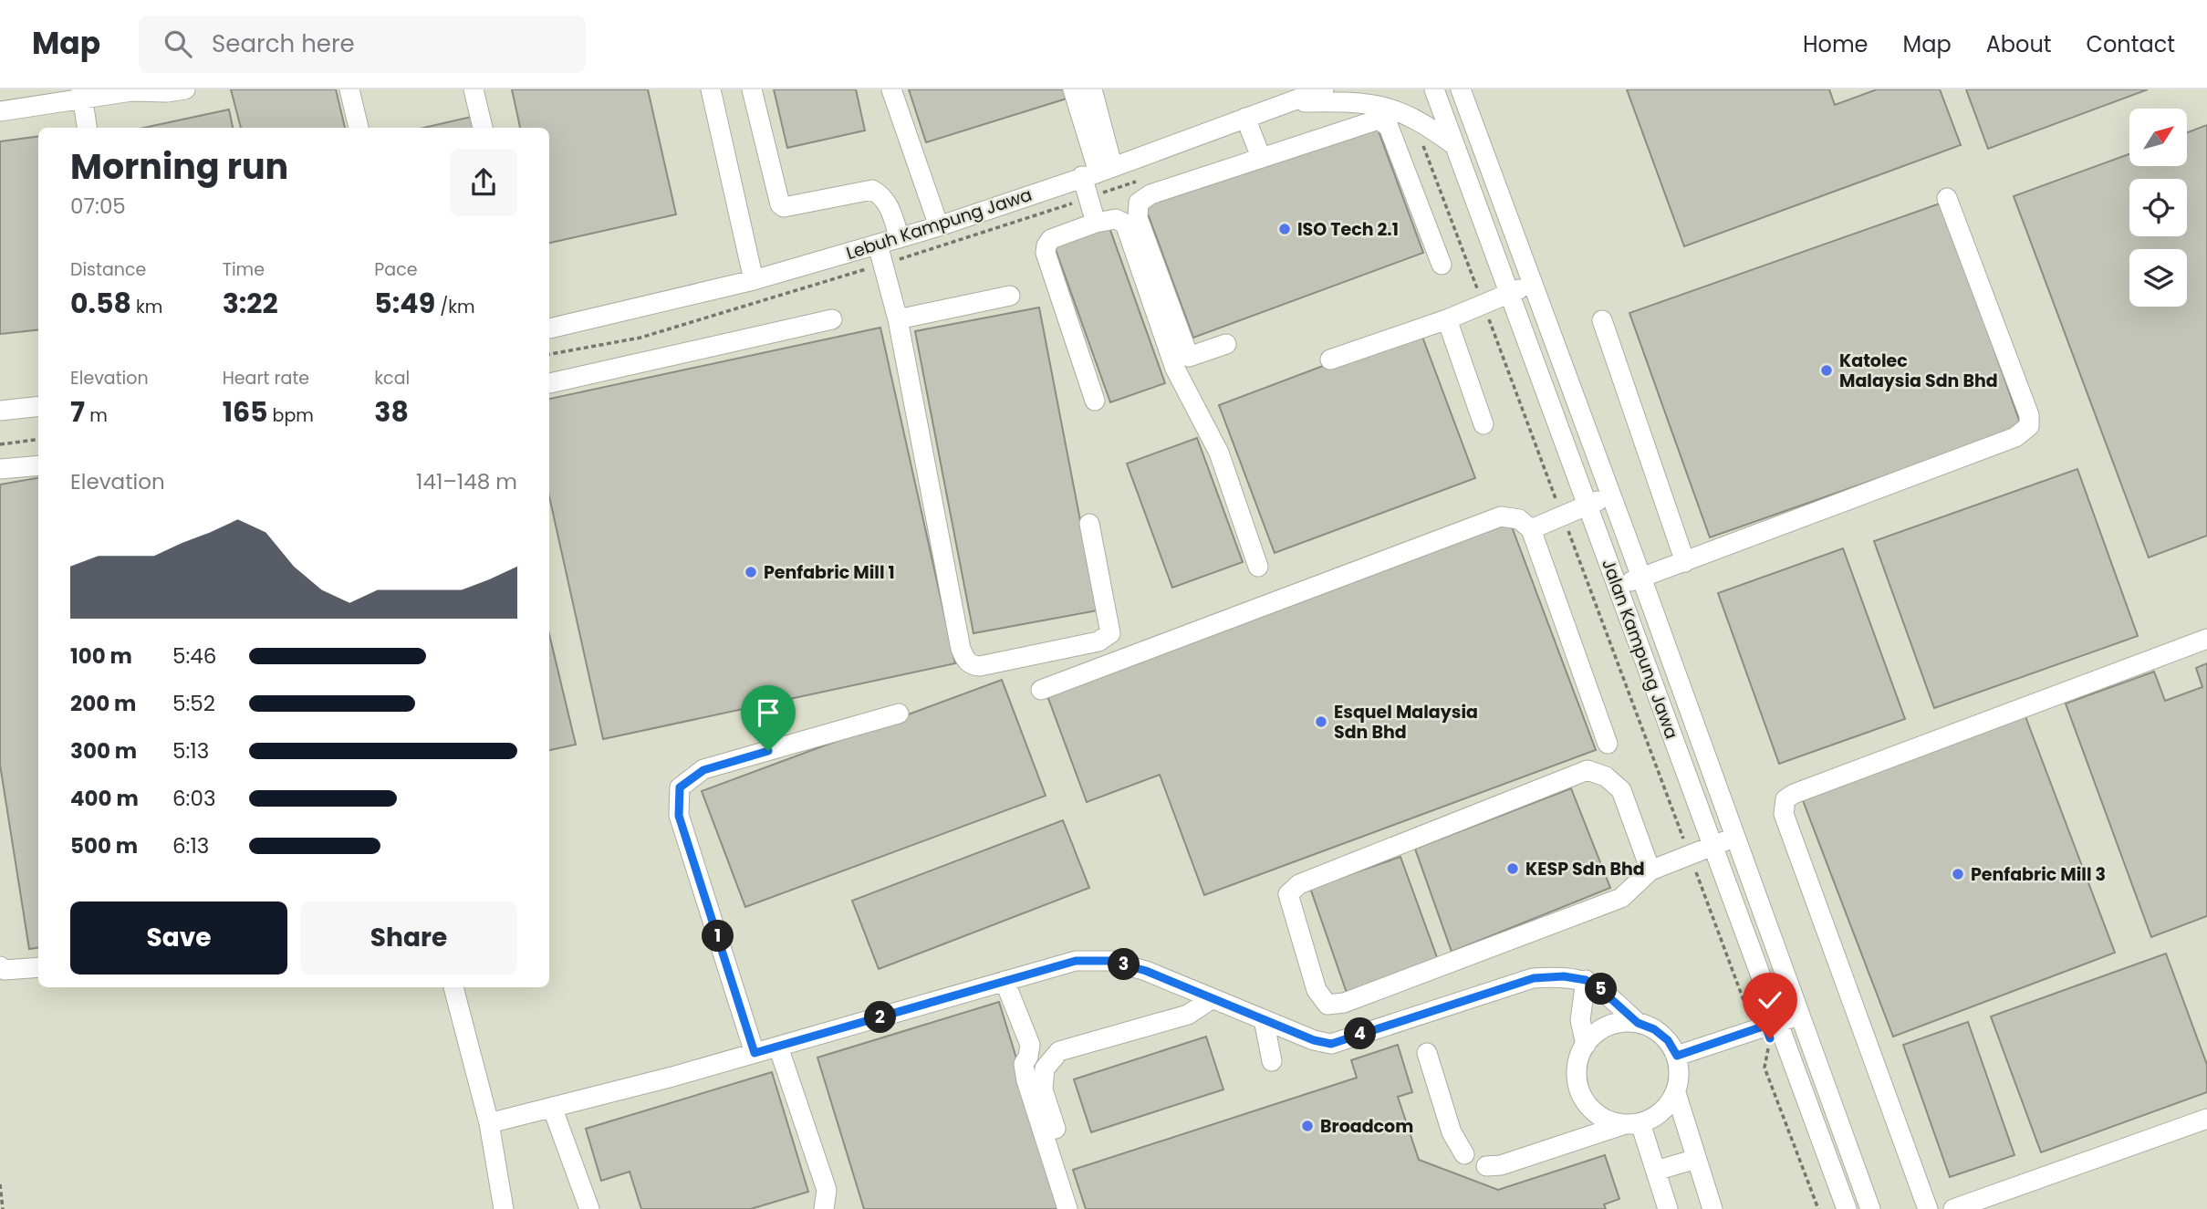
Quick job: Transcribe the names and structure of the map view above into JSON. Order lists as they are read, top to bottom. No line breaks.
{"streets":{"street":["Lebuh Kampung Jawa","Jalan Kampung Jawa"]},"places":["ISO Tech 2.1","Katolec Malaysia Sdn Bhd","Penfabric Mill 1","Esquel Malaysia Sdn Bhd","KESP Sdn Bhd","Penfabric Mill 3","Broadcom"],"north":"top right","page":{"header":"Map","search":"Search here","nav":["Home","Map","About","Contact"],"heading":["Morning run","07:05"],"stats":[["Distance","0.58 km"],["Time","3:22"],["Pace","5:49 /km"],["Elevation","7 m"],["Heart rate","165 bpm"],["kcal","38"]],"chart":["Elevation","141–148 m"],"list":[{"name":"100 m","note":"5:46"},{"name":"200 m","note":"5:52"},{"name":"300 m","note":"5:13"},{"name":"400 m","note":"6:03"},{"name":"500 m","note":"6:13"}],"buttons":["Save","Share"],"pins":["1","3","5","2","4"]}}
